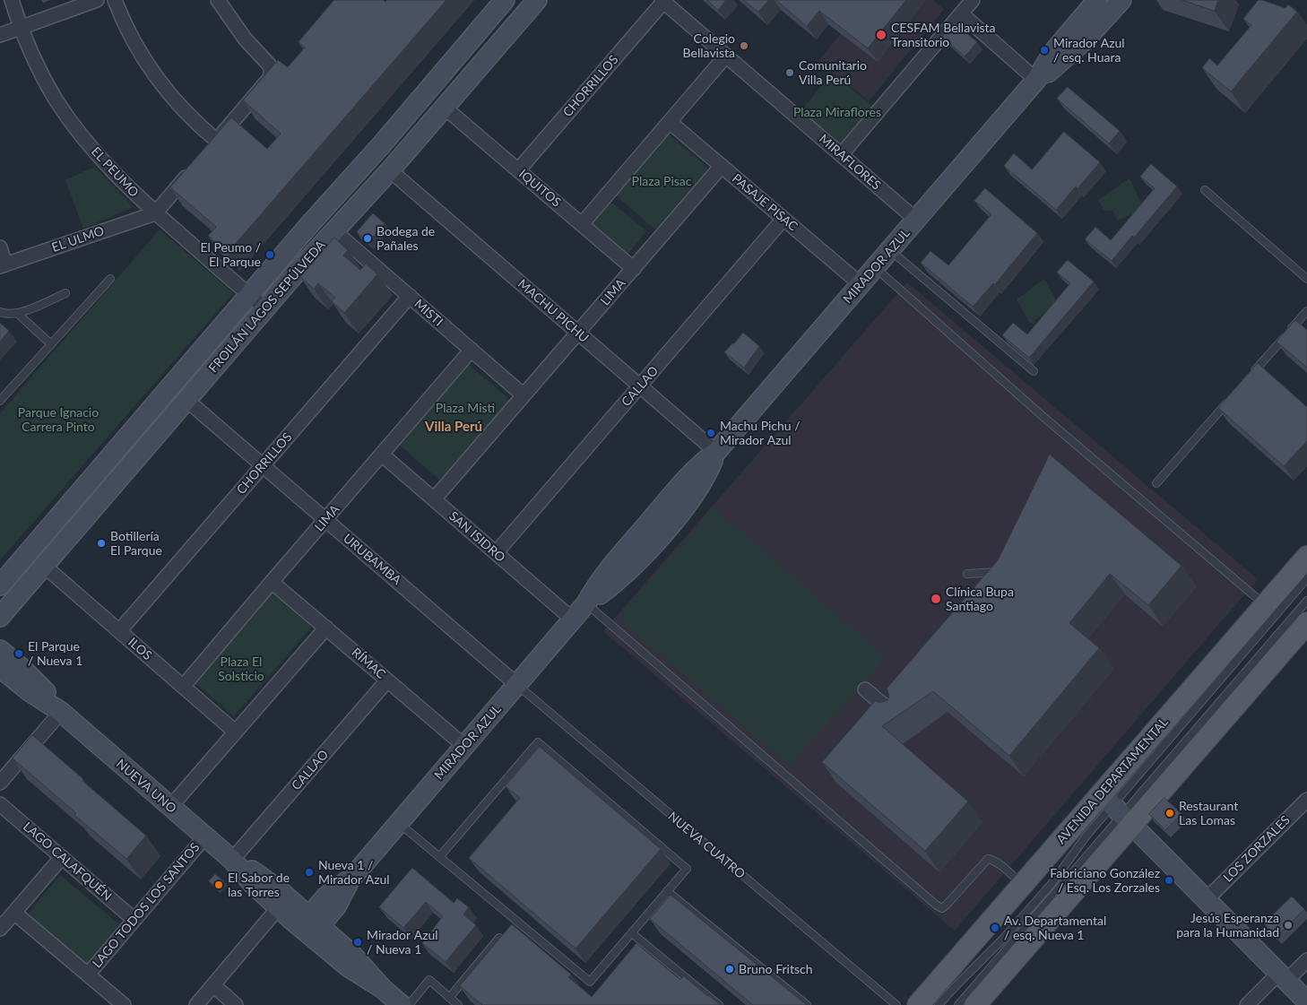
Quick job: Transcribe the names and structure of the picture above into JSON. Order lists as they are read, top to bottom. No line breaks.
{"streets":{"main road":["AVENIDA DEPARTAMENTAL"],"street":["CHORRILLOS","MIRAFLORES","EL PEUMO","IQUITOS","PASAJE PISAC","EL ULMO","MIRADOR AZUL","LIMA","FROILÁN LAGOS SEPÚLVEDA","MACHU PICHU","MISTI","CALLAO","SAN ISIDRO","URUBAMBA","ILOS","RÍMAC","NUEVA UNO","LOS ZORZALES","LAGO CALAFQUÉN","LAGO TODOS LOS SANTOS"],"lane":["NUEVA CUATRO"]},"crossings":[["CHORRILLOS","MIRAFLORES"],["CHORRILLOS","IQUITOS"],["CHORRILLOS","MISTI"],["CHORRILLOS","URUBAMBA"],["CHORRILLOS","ILOS"],["MIRAFLORES","MIRADOR AZUL"],["EL PEUMO","EL ULMO"],["EL PEUMO","FROILÁN LAGOS SEPÚLVEDA"],["IQUITOS","LIMA"],["IQUITOS","FROILÁN LAGOS SEPÚLVEDA"],["PASAJE PISAC","MIRADOR AZUL"],["PASAJE PISAC","LIMA"],["PASAJE PISAC","CALLAO"],["MIRADOR AZUL","MACHU PICHU"],["MIRADOR AZUL","SAN ISIDRO"],["MIRADOR AZUL","URUBAMBA"],["MIRADOR AZUL","RÍMAC"],["MIRADOR AZUL","NUEVA UNO"],["MIRADOR AZUL","NUEVA CUATRO"],["LIMA","MACHU PICHU"],["LIMA","MISTI"],["LIMA","SAN ISIDRO"],["LIMA","URUBAMBA"],["LIMA","ILOS"],["LIMA","RÍMAC"],["FROILÁN LAGOS SEPÚLVEDA","MACHU PICHU"],["FROILÁN LAGOS SEPÚLVEDA","MISTI"],["FROILÁN LAGOS SEPÚLVEDA","URUBAMBA"],["FROILÁN LAGOS SEPÚLVEDA","ILOS"],["MACHU PICHU","CALLAO"],["CALLAO","SAN ISIDRO"],["CALLAO","RÍMAC"],["CALLAO","NUEVA UNO"],["URUBAMBA","NUEVA CUATRO"],["NUEVA UNO","LAGO TODOS LOS SANTOS"],["LAGO CALAFQUÉN","LAGO TODOS LOS SANTOS"]],"districts":["Villa Perú"],"parks":["Plaza Miraflores","Plaza Pisac","Plaza Misti","Parque Ignacio Carrera Pinto","Plaza El Solsticio"],"places":["CESFAM Bellavista Transitorio","Colegio Bellavista","Mirador Azul / esq. Huara","Comunitario Villa Perú","Bodega de Pañales","El Peumo / El Parque","Machu Pichu / Mirador Azul","Botillería El Parque","Clínica Bupa Santiago","El Parque / Nueva 1","Restaurant Las Lomas","Nueva 1 / Mirador Azul","Fabriciano González / Esq. Los Zorzales","El Sabor de las Torres","Jesús Esperanza para la Humanidad","Av. Departamental / esq. Nueva 1","Mirador Azul / Nueva 1","Bruno Fritsch"]}
